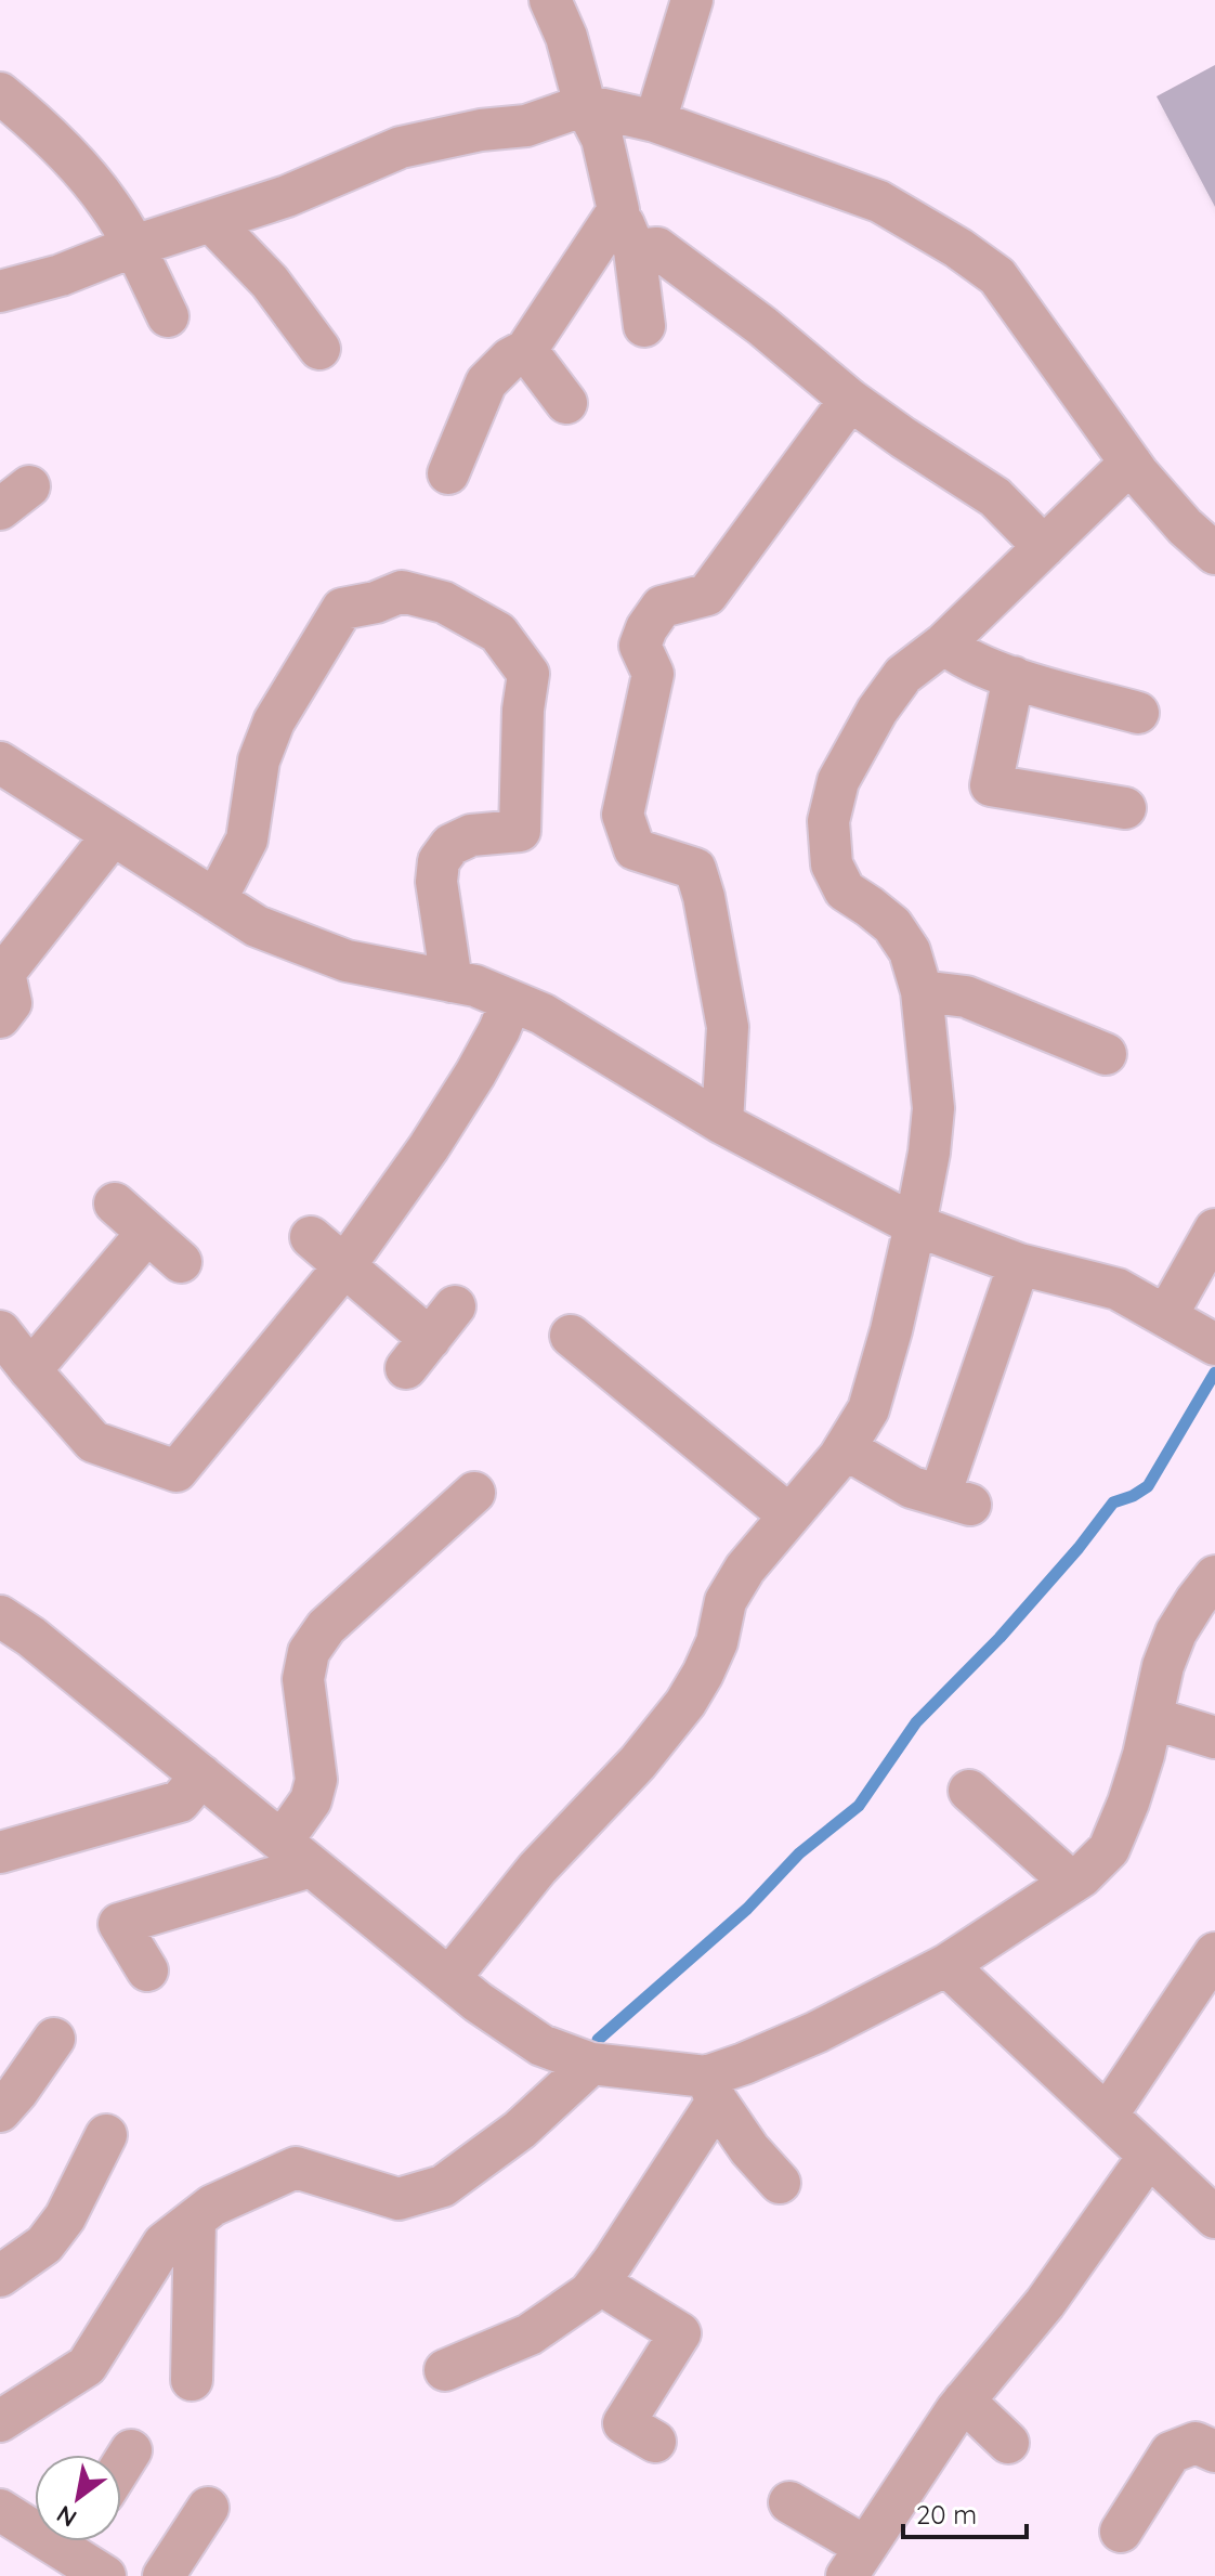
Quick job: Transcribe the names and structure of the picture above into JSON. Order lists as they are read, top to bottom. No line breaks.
{"scale_bar":"20 m","north":"bottom left"}
